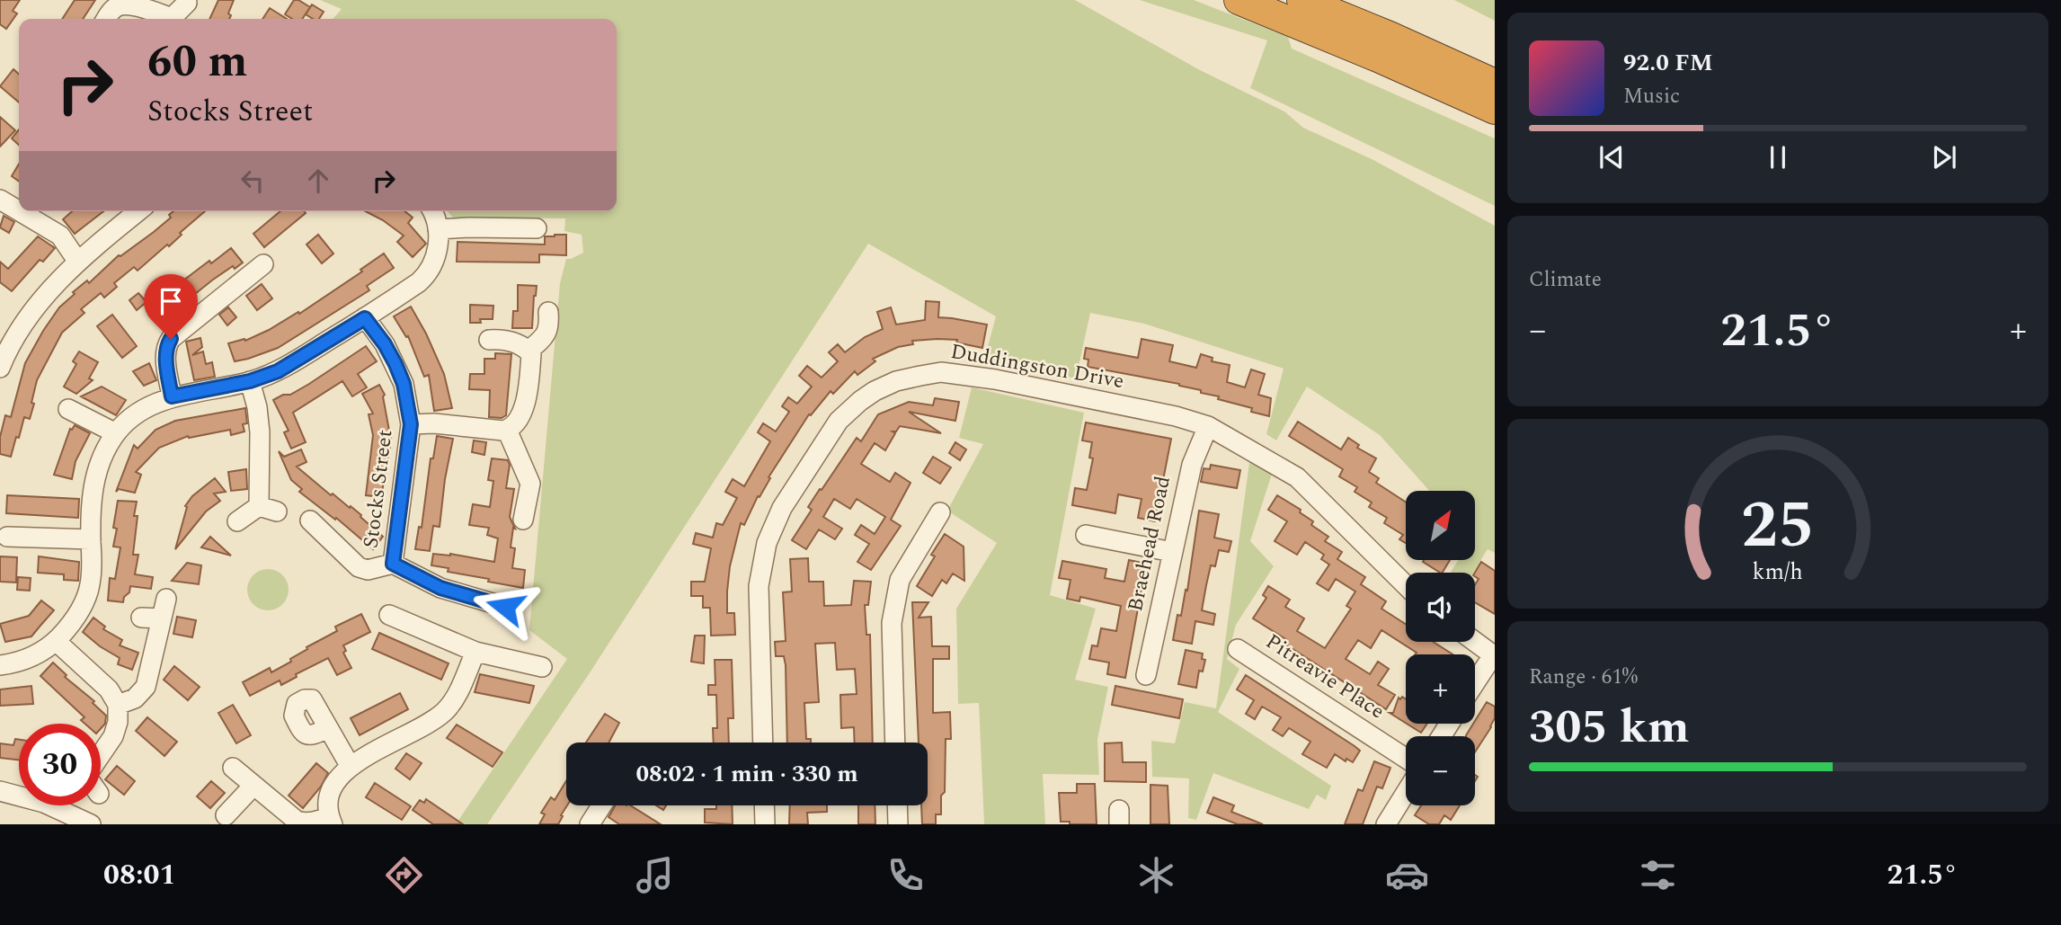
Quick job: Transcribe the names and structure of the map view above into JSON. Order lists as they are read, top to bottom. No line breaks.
{"streets":{"street":["Duddingston Drive","Stocks Street","Braehead Road","Pitreavie Place"]},"crossings":[["Duddingston Drive","Braehead Road"]],"north":"top right","page":{"turn":["60 m","Stocks Street"],"song":["92.0 FM","Music"],"tile":["Climate",["Range · 61%","305 km"]],"heat":["−","21.5°","+"],"map_buttons":["+","−"],"limit":"30","trip":"08:02 · 1 min · 330 m","tabs":["08:01","21.5°"],"gauge":["25","km/h"]}}
